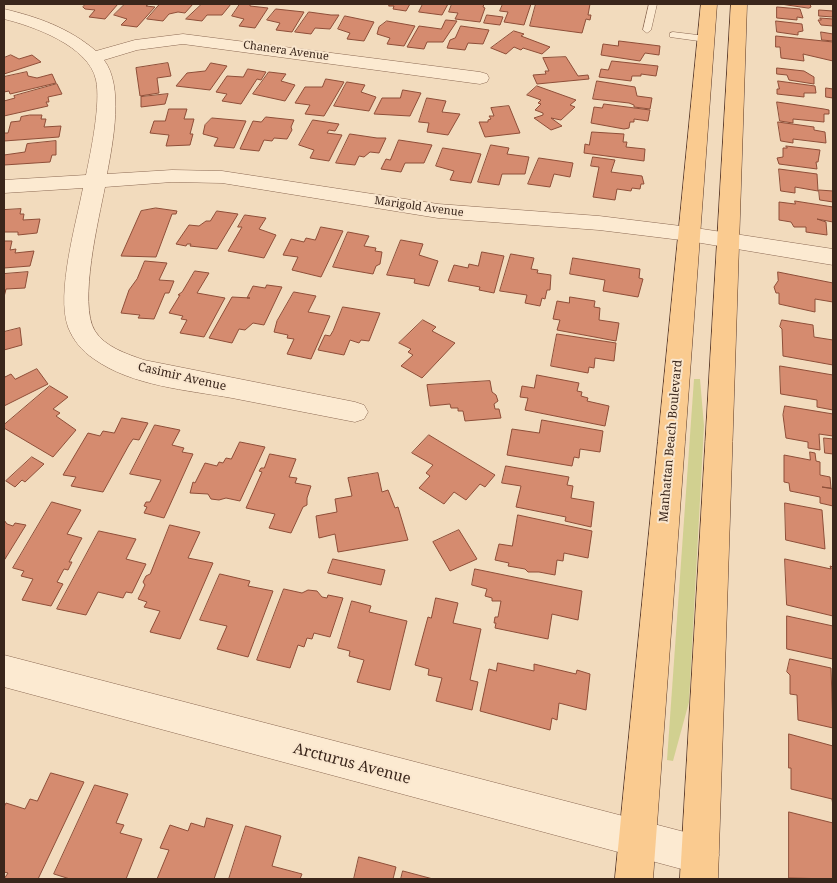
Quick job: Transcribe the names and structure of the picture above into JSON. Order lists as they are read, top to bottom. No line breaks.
{"streets":{"main road":["Manhattan Beach Boulevard"],"street":["Chanera Avenue","Marigold Avenue","Casimir Avenue","Arcturus Avenue"]},"crossings":[["Chanera Avenue","Casimir Avenue"],["Marigold Avenue","Casimir Avenue"],["Marigold Avenue","Manhattan Beach Boulevard"],["Manhattan Beach Boulevard","Arcturus Avenue"]]}
